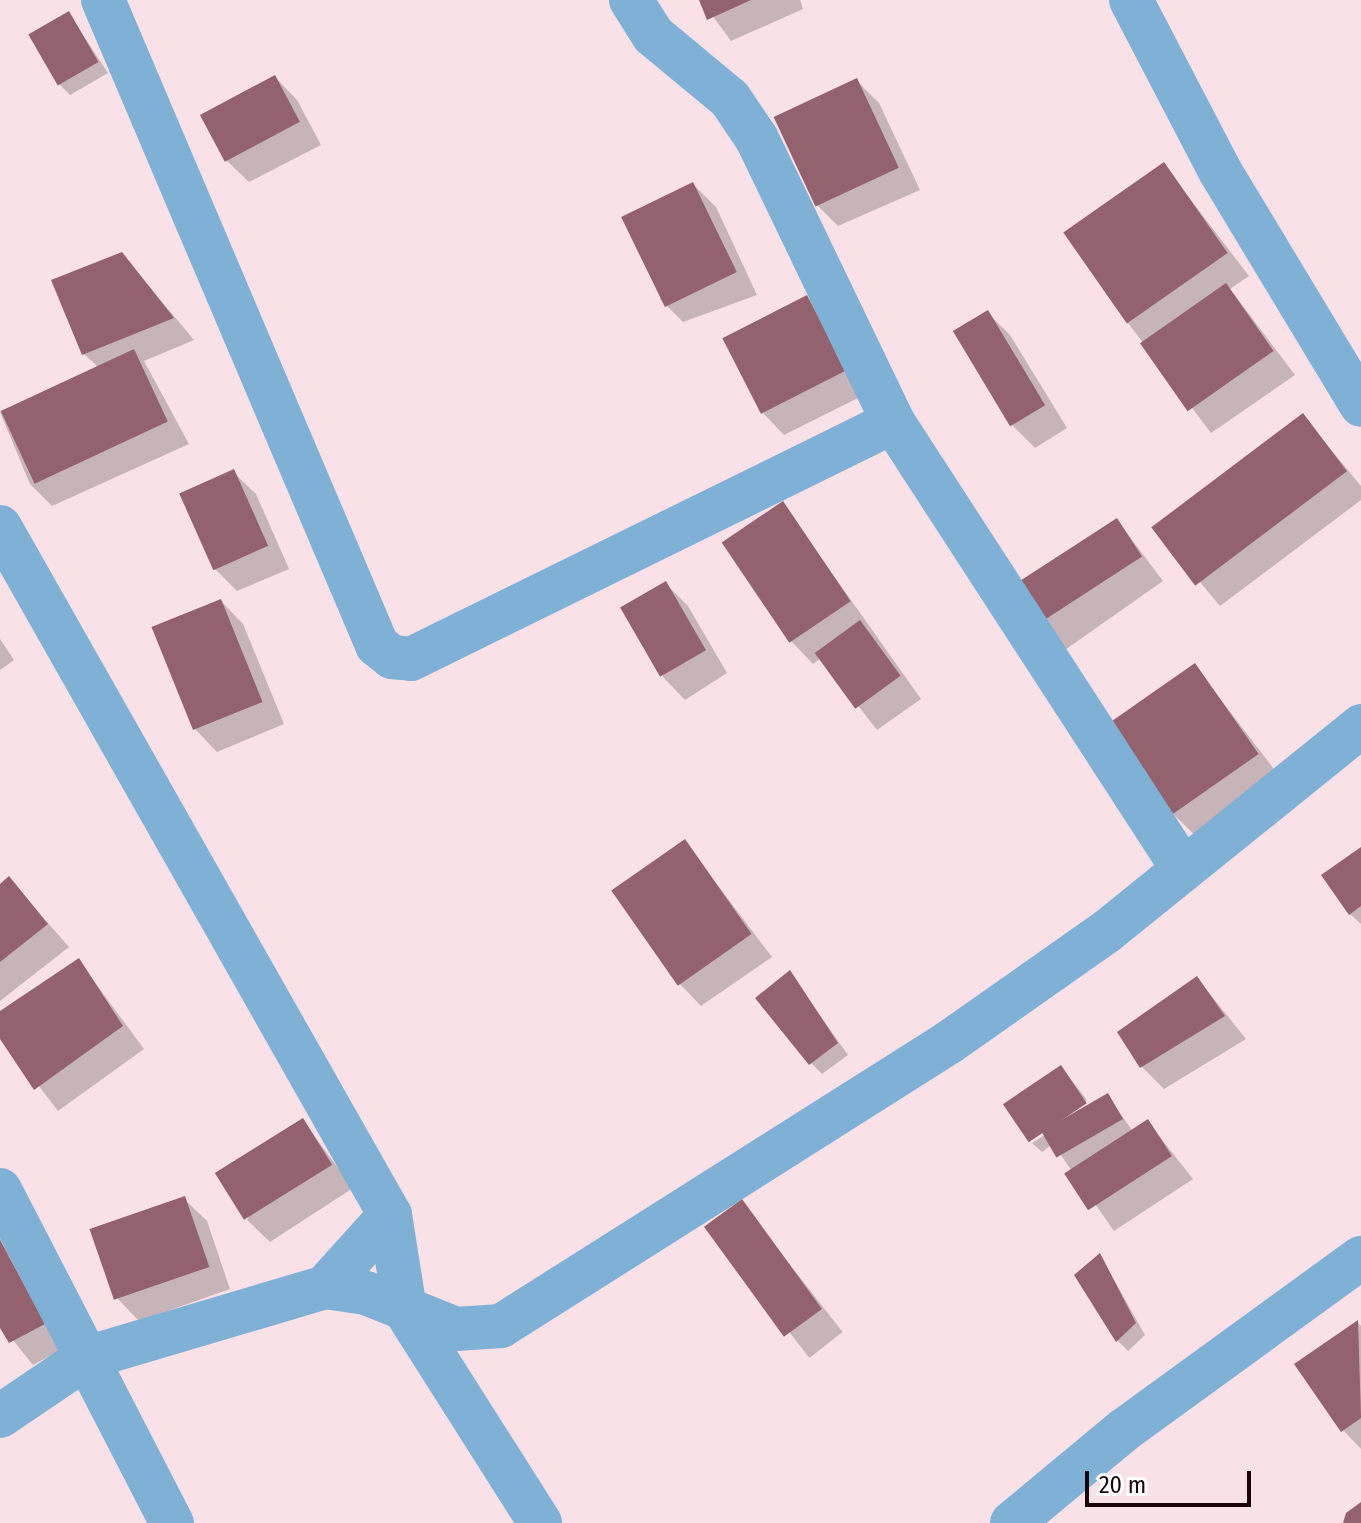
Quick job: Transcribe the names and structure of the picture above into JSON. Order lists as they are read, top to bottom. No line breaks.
{"scale_bar":"20 m"}
